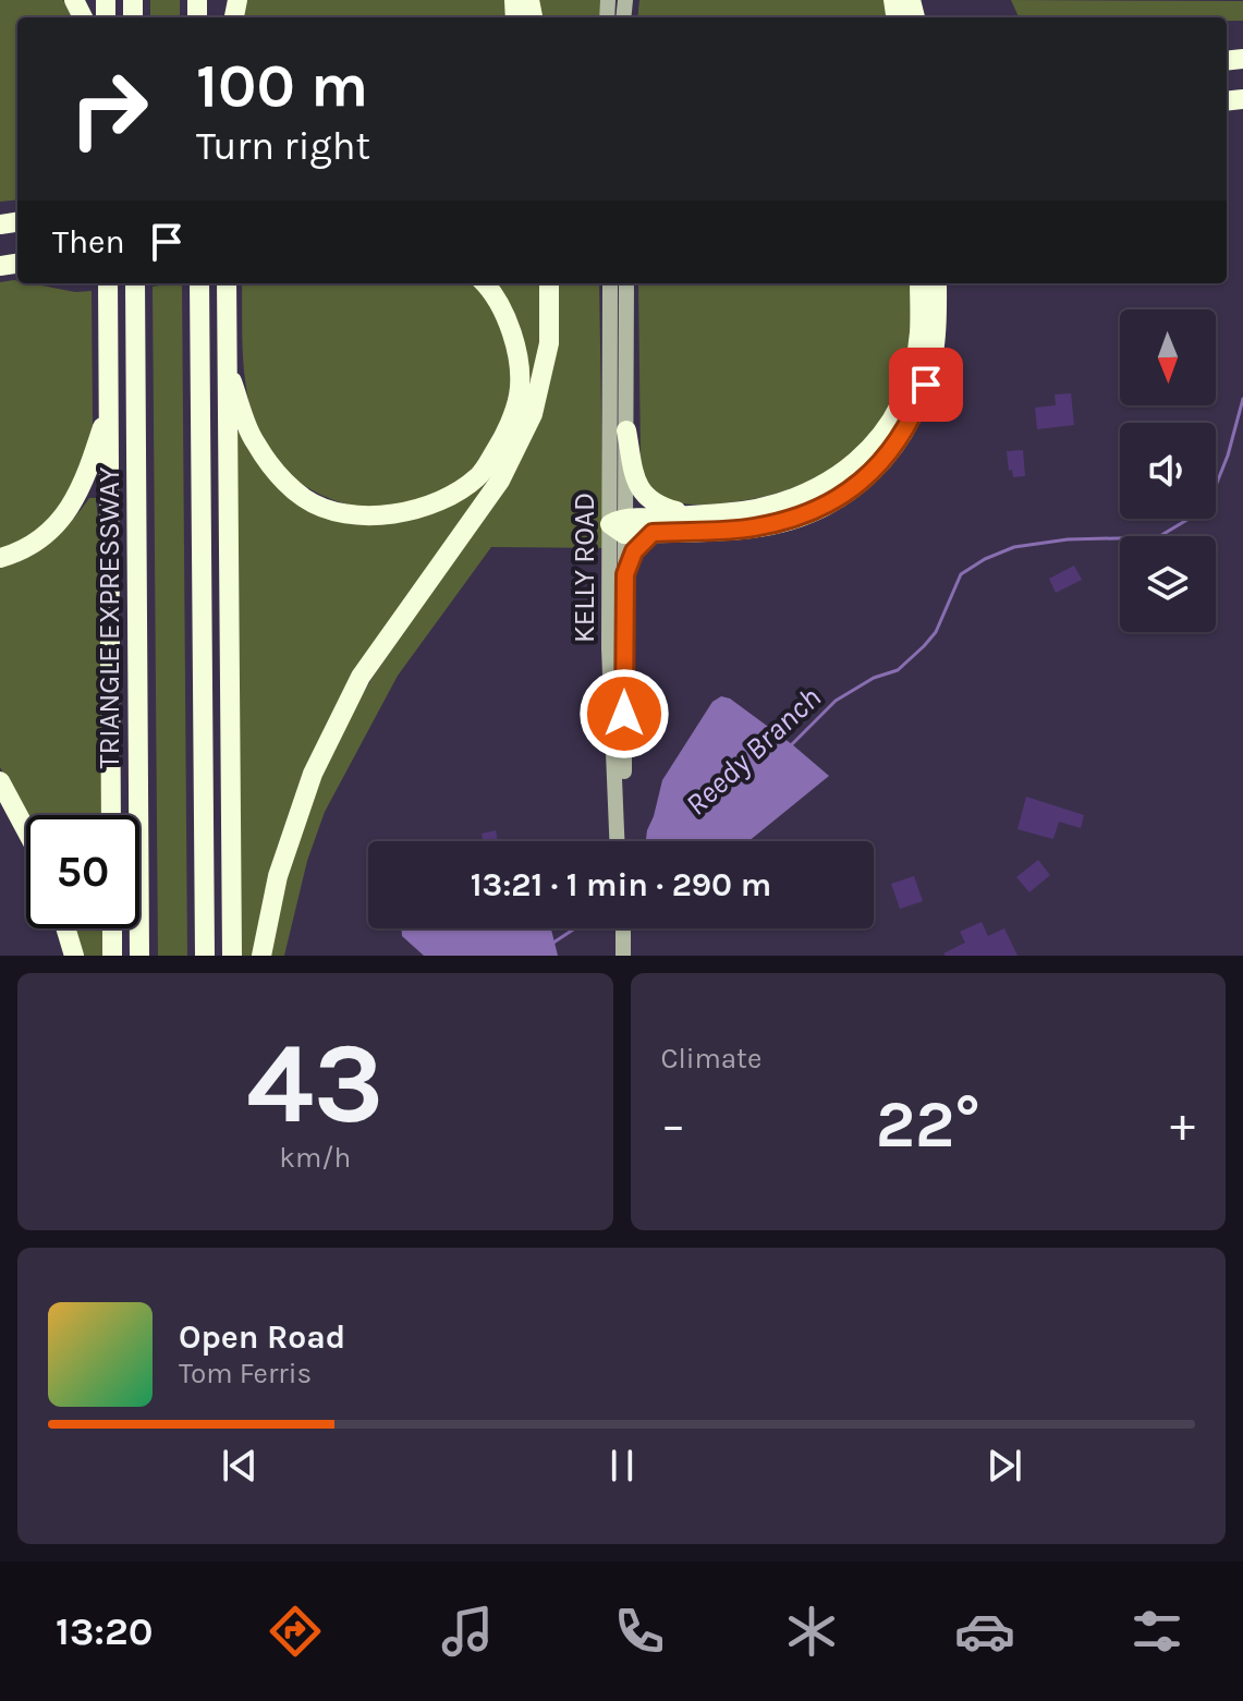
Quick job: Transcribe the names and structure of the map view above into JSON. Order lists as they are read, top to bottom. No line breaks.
{"streets":{"highway":["TRIANGLE EXPRESSWAY"],"main road":["KELLY ROAD"]},"water":["Reedy Branch"],"north":"bottom","page":{"turn":["100 m","Turn right"],"then":"Then","limit":"50","trip":"13:21 · 1 min · 290 m","tile":[["43","km/h"],"Climate"],"heat":["−","22°","+"],"song":["Open Road","Tom Ferris"],"tabs":"13:20"}}
